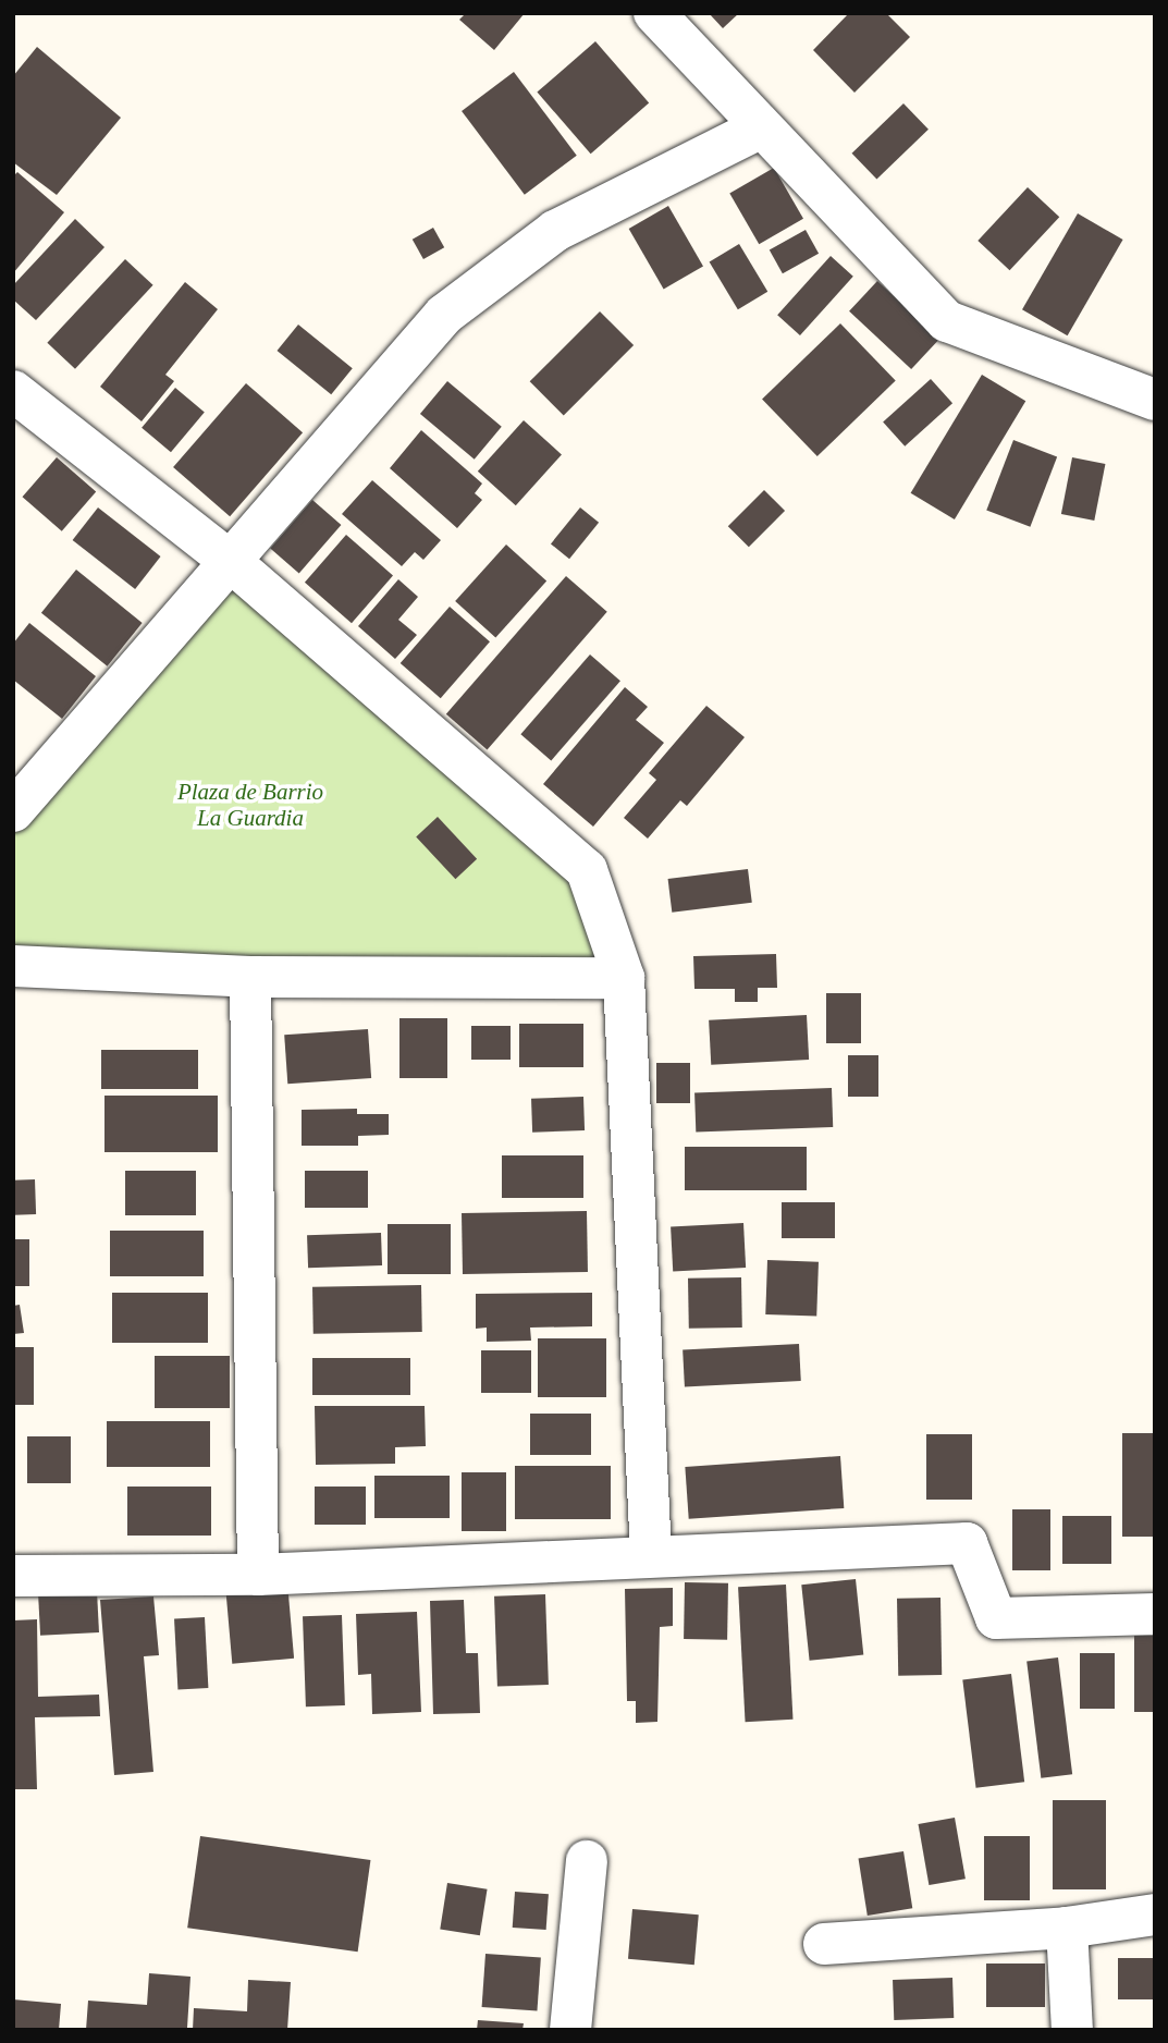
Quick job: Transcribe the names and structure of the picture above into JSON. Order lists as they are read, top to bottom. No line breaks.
{"parks":["Plaza de Barrio La Guardia"]}
